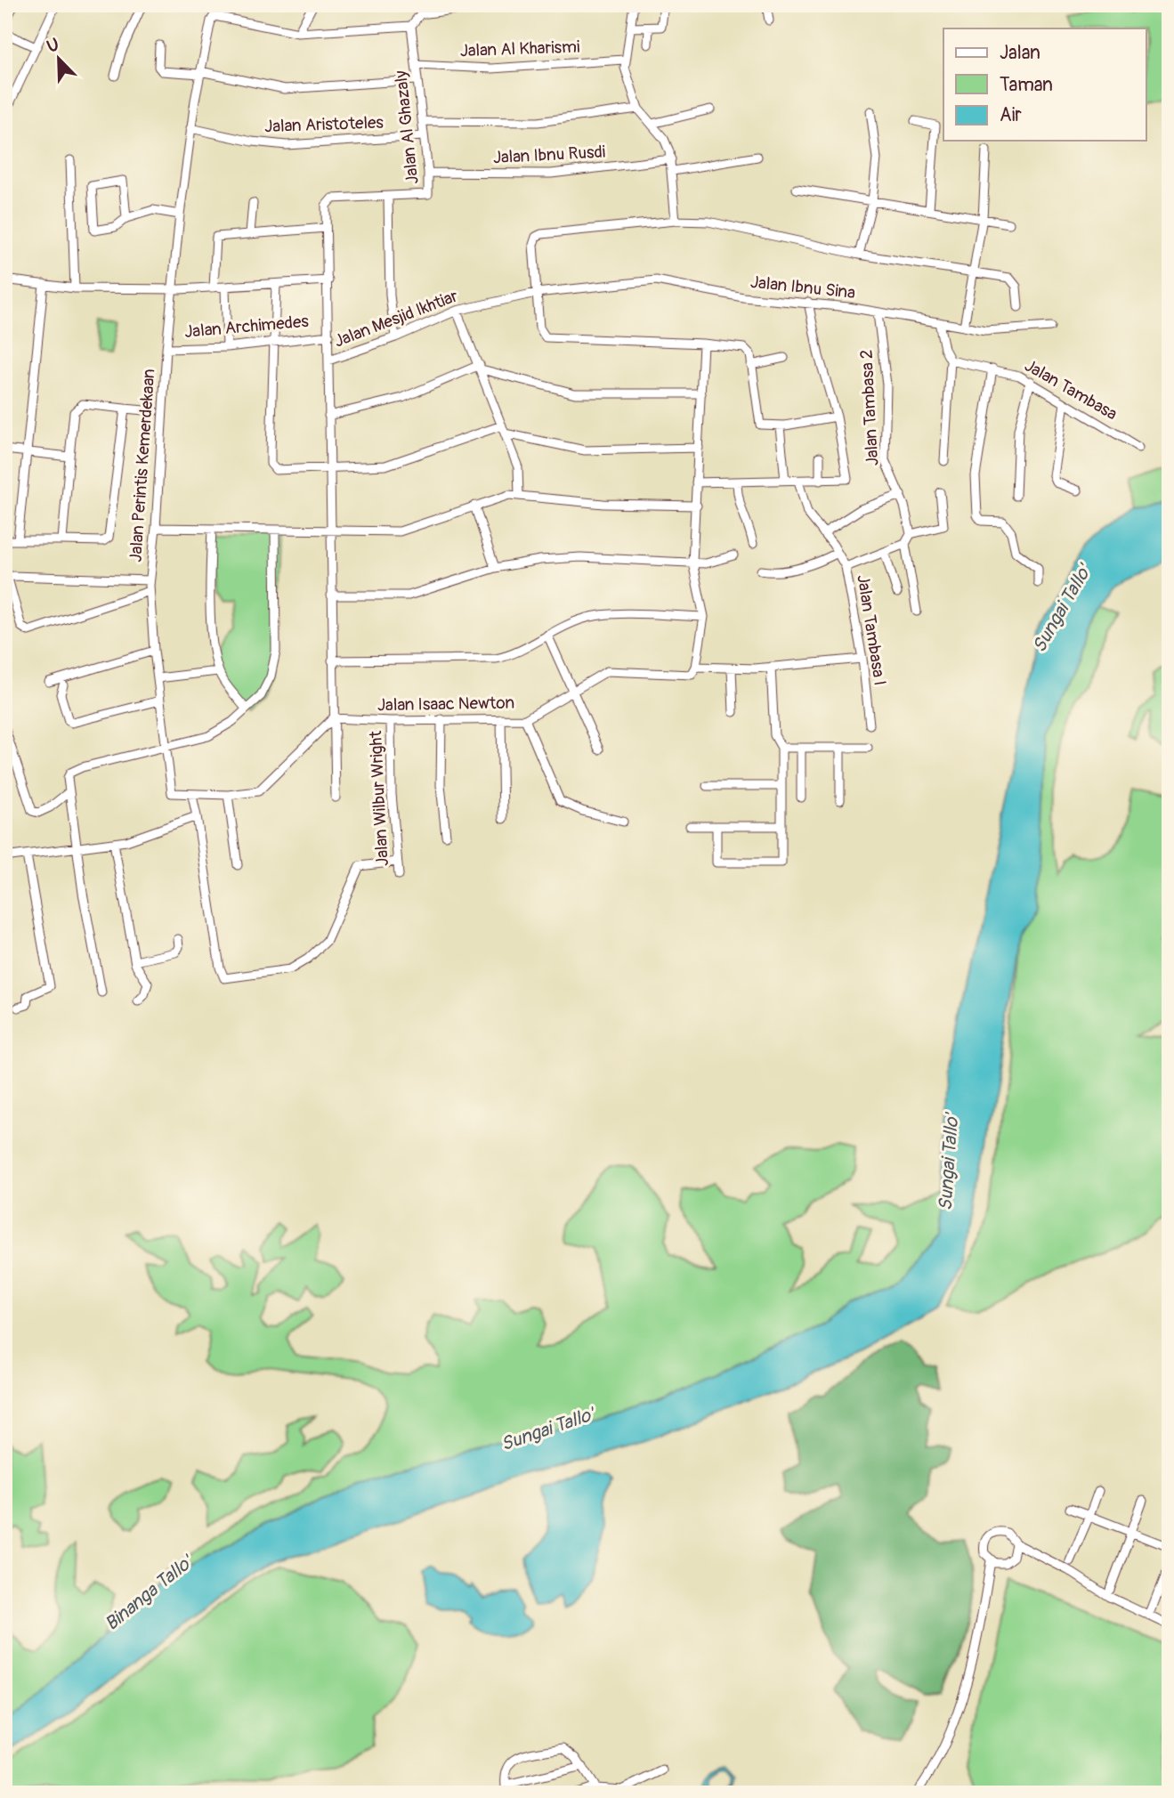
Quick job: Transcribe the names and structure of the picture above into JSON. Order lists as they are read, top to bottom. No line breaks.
{"streets":{"street":["Jalan Al Kharismi","Jalan Aristoteles","Jalan Al Ghazaly","Jalan Ibnu Rusdi","Jalan Ibnu Sina","Jalan Mesjid Ikhtiar","Jalan Archimedes","Jalan Tambasa","Jalan Tambasa 2","Jalan Perintis Kemerdekaan","Jalan Tambasa I","Jalan Isaac Newton","Jalan Wilbur Wright"]},"crossings":[["Jalan Al Kharismi","Jalan Al Ghazaly"],["Jalan Aristoteles","Jalan Al Ghazaly"],["Jalan Aristoteles","Jalan Perintis Kemerdekaan"],["Jalan Al Ghazaly","Jalan Ibnu Rusdi"],["Jalan Ibnu Sina","Jalan Mesjid Ikhtiar"],["Jalan Ibnu Sina","Jalan Tambasa 2"],["Jalan Archimedes","Jalan Perintis Kemerdekaan"],["Jalan Tambasa I","Jalan Isaac Newton"],["Jalan Isaac Newton","Jalan Wilbur Wright"]],"water":["Sungai Tallo'","Binanga Tallo'"],"legend":["Jalan","Taman","Air"],"north":"top left"}
